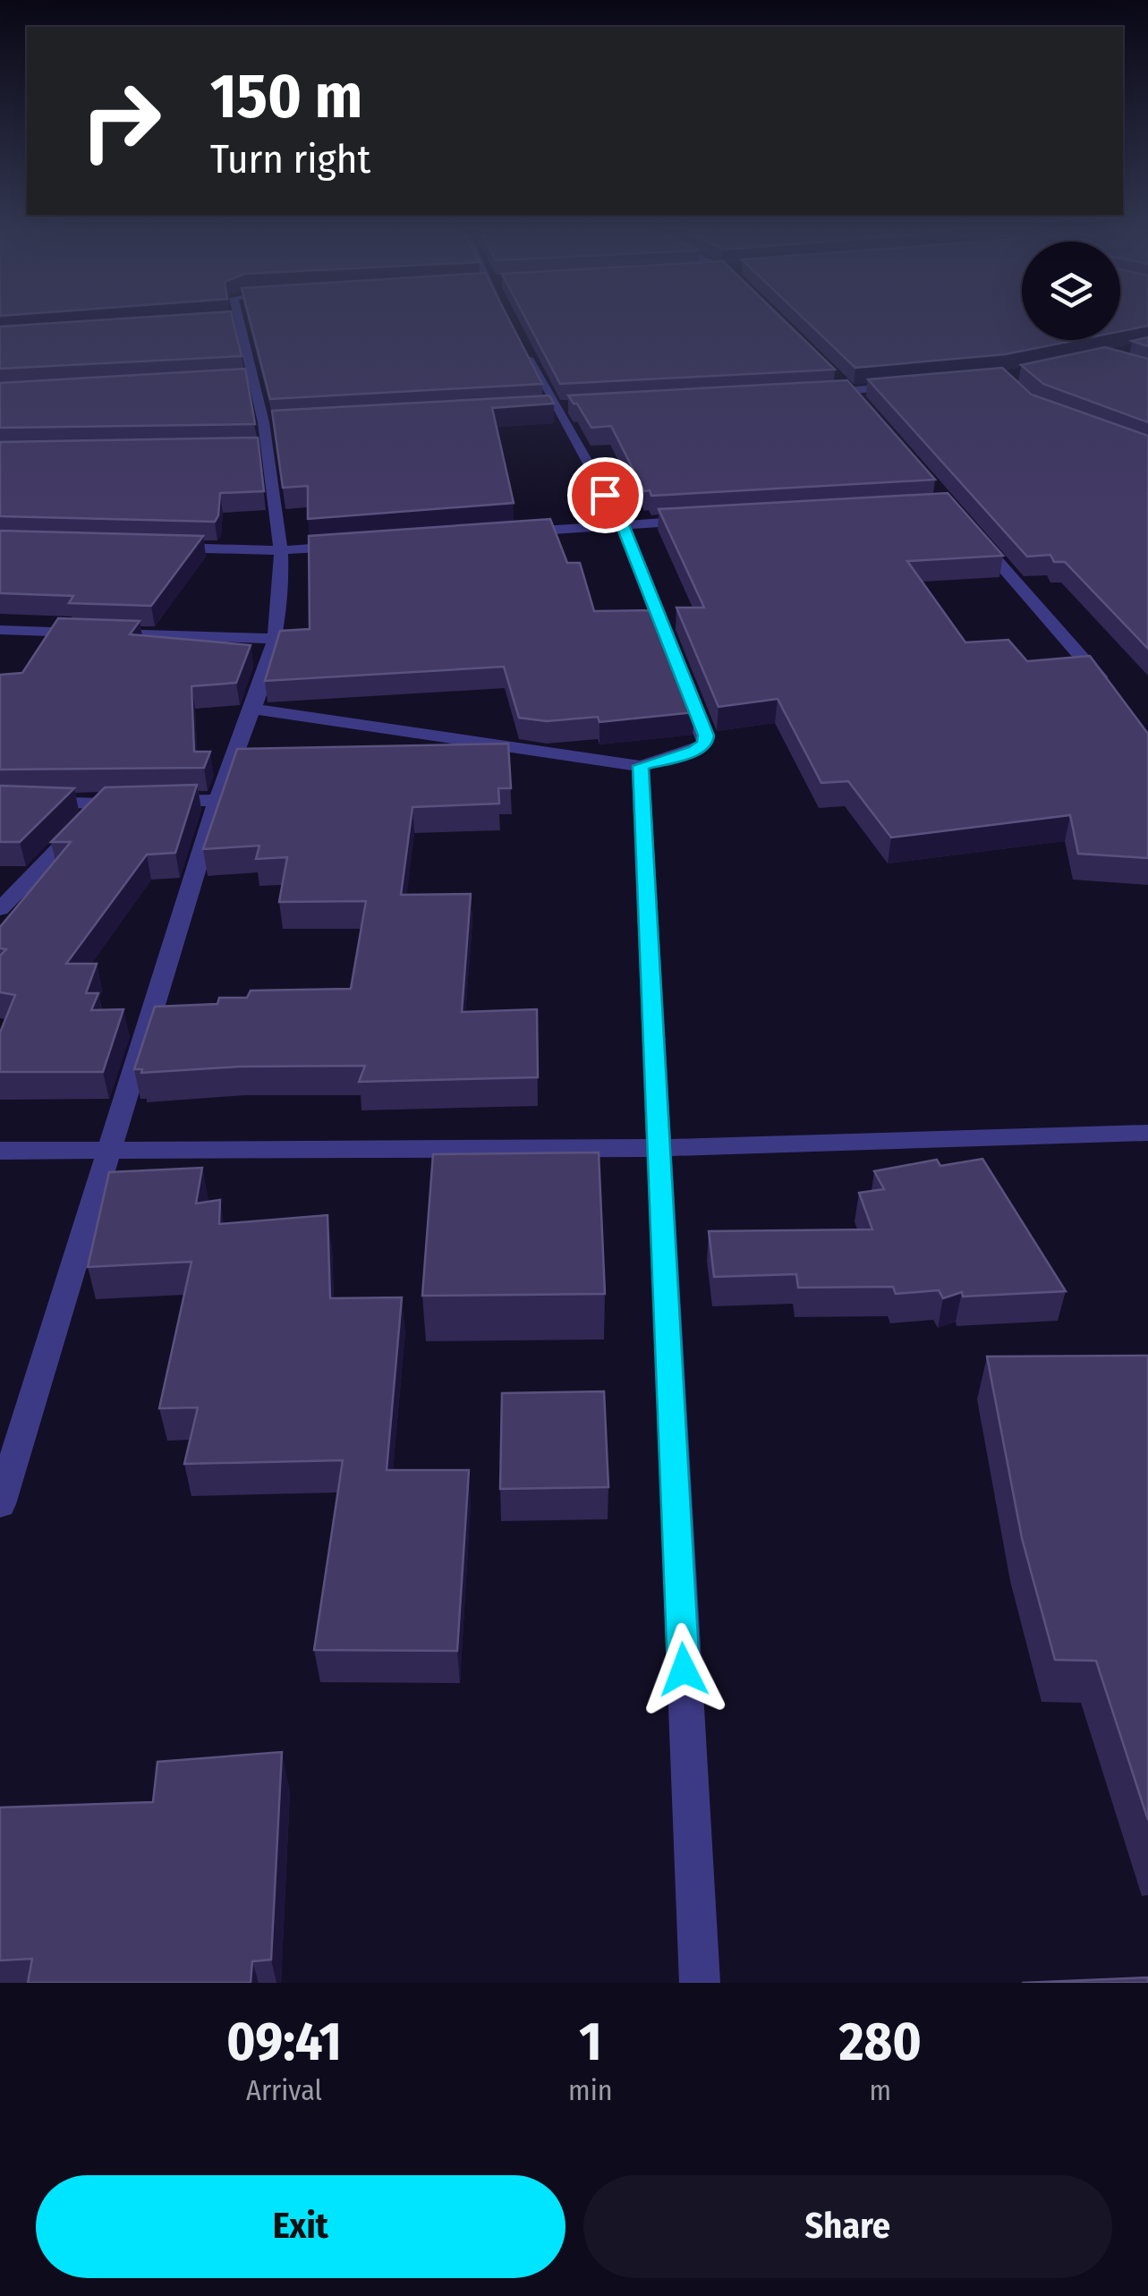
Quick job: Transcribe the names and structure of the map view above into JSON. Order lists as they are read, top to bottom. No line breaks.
{"page":{"turn":["150 m","Turn right"],"eta":["09:41","Arrival","1","min","280","m"],"buttons":["Exit","Share"]}}
